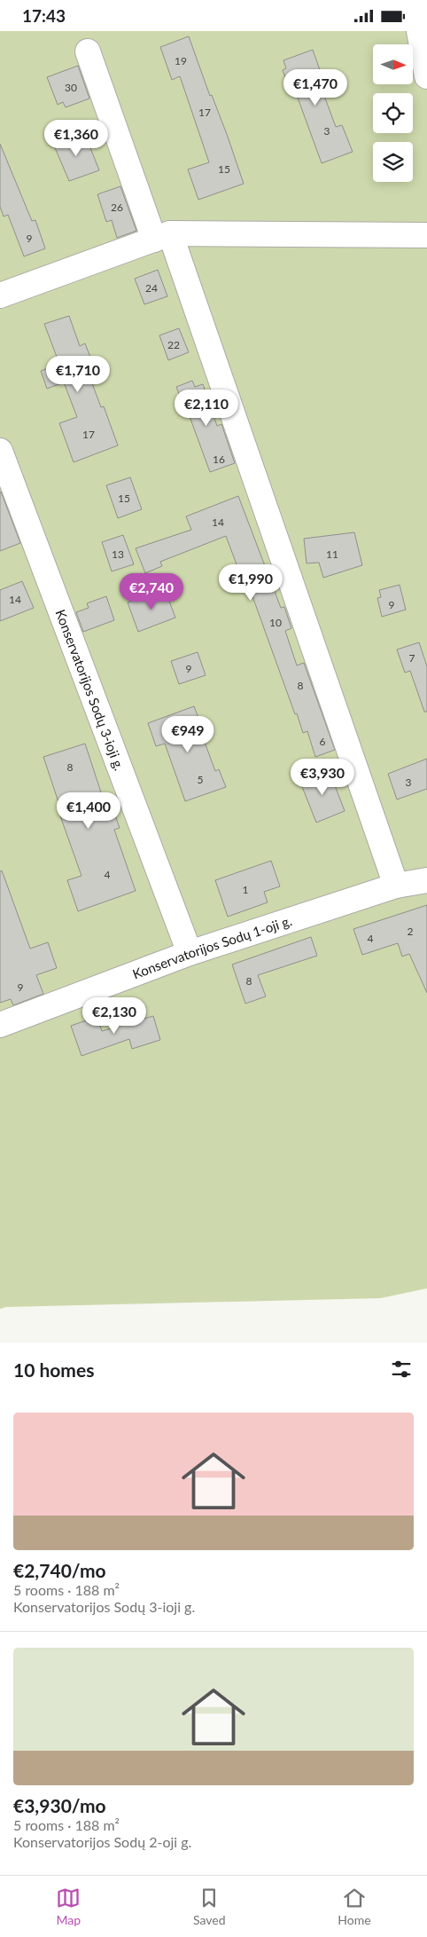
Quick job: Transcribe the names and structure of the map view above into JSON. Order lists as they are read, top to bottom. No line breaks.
{"streets":{"street":["Konservatorijos Sodų 3-ioji g.","Konservatorijos Sodų 1-oji g."]},"crossings":[["Konservatorijos Sodų 3-ioji g.","Konservatorijos Sodų 1-oji g."]],"house_numbers":["19","30","17","3","15","26","9","24","22","17","16","15","14","13","11","14","9","10","7","9","8","6","8","5","3","4","1","2","4","8","9"],"north":"right","page":{"status":"17:43","price":["€1,470","€1,360","€1,710","€2,110","€1,990","€2,740","€949","€3,930","€1,400","€2,130"],"heading":"10 homes","list":[{"name":"€2,740/mo","note":"5 rooms · 188 m² · Konservatorijos Sodų 3-ioji g."},{"name":"€3,930/mo","note":"5 rooms · 188 m² · Konservatorijos Sodų 2-oji g."}],"tabs":["Map","Saved","Home"]}}
